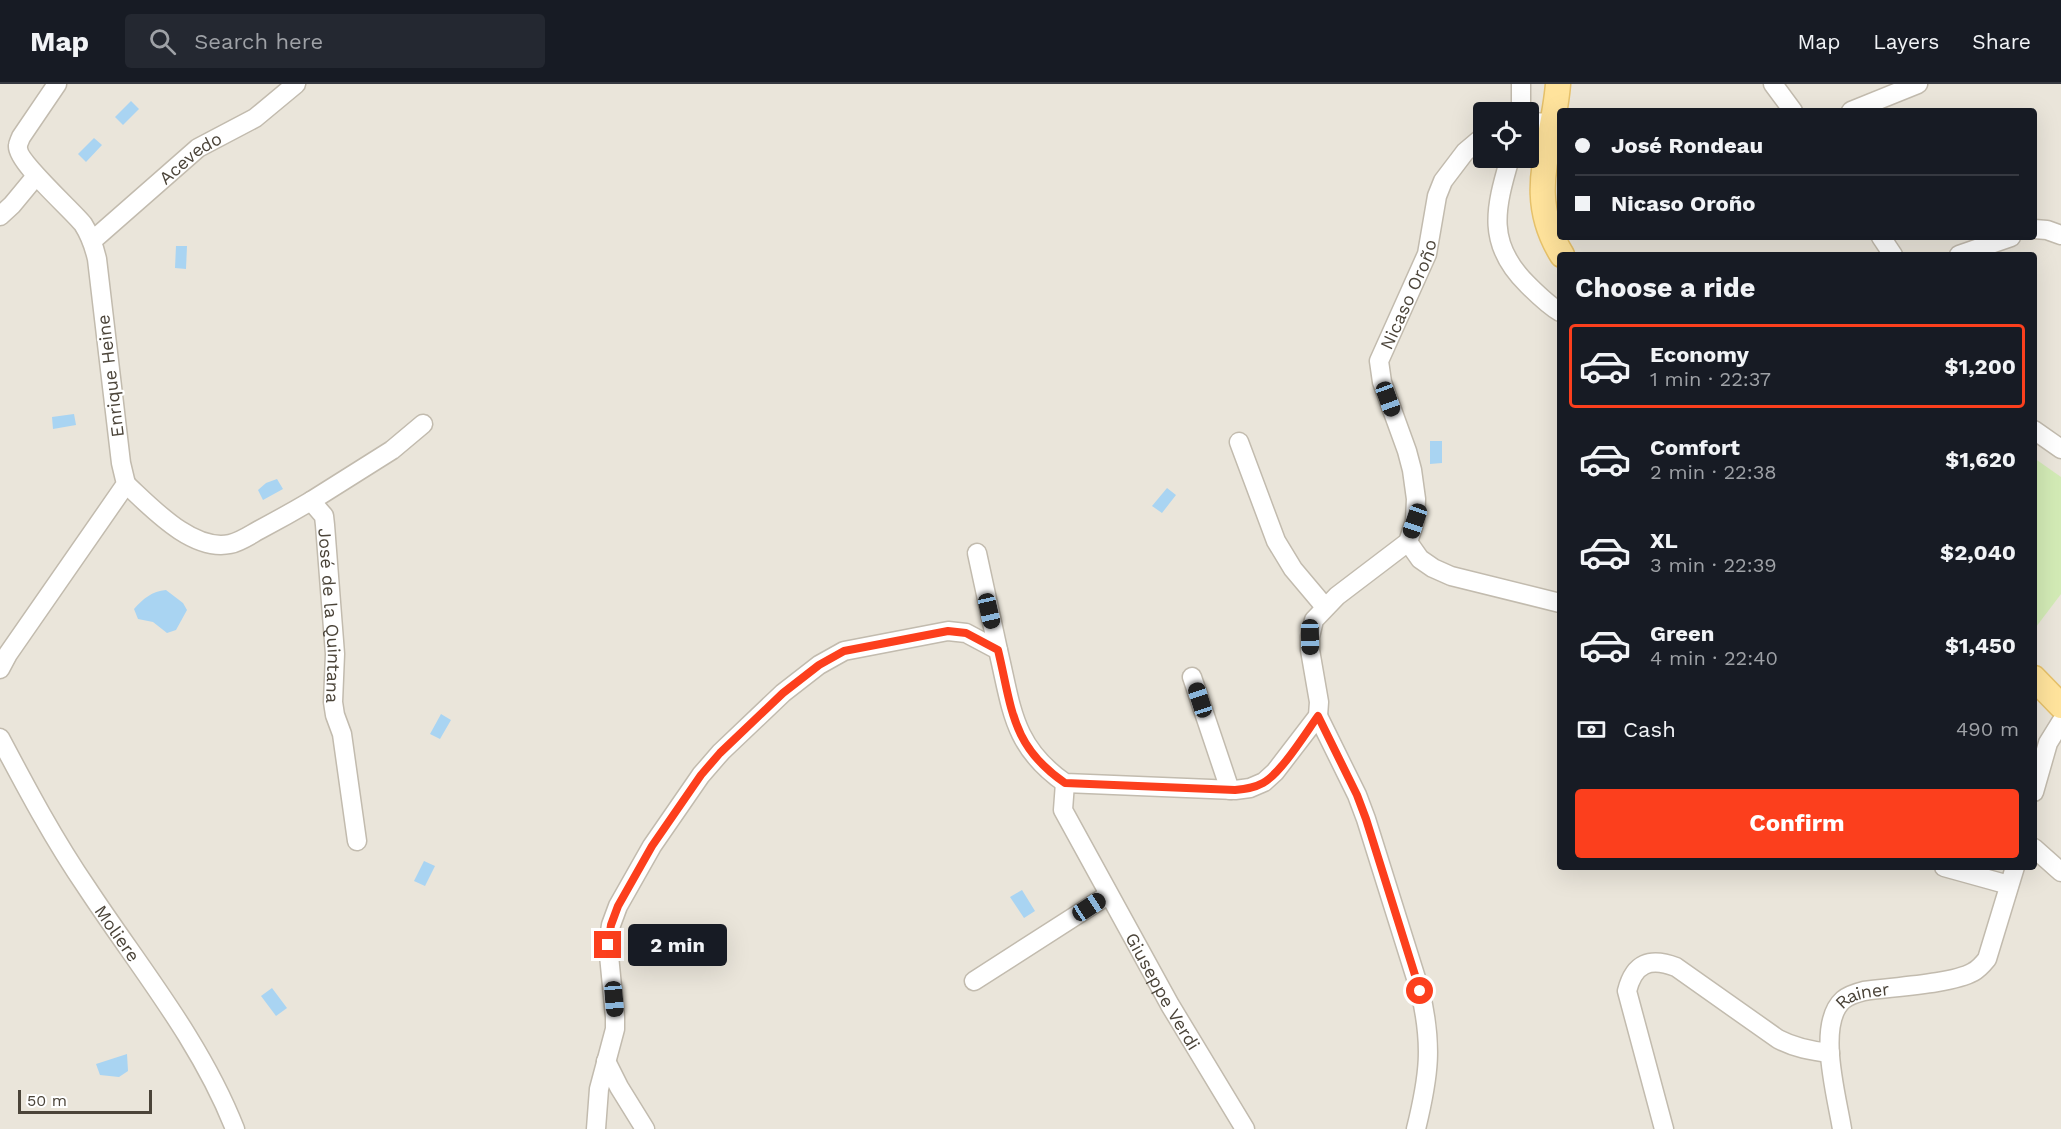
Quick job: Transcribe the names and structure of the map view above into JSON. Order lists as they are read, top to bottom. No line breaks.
{"streets":{"street":["Acevedo","Nicaso Oroño","Enrique Heine","José de la Quintana","Moliere","Giuseppe Verdi","Rainer"]},"crossings":[["Acevedo","Enrique Heine"],["Enrique Heine","José de la Quintana"]],"scale_bar":"50 m","page":{"header":"Map","search":"Search here","nav":["Map","Layers","Share"],"banner":["José Rondeau","Nicaso Oroño"],"heading":"Choose a ride","list":[{"name":"Economy","note":"1 min · 22:37","value":"$1,200"},{"name":"Comfort","note":"2 min · 22:38","value":"$1,620"},{"name":"XL","note":"3 min · 22:39","value":"$2,040"},{"name":"Green","note":"4 min · 22:40","value":"$1,450"}],"pay":["Cash","490 m"],"buttons":"Confirm","bubble":"2 min","scale":"50 m"}}
